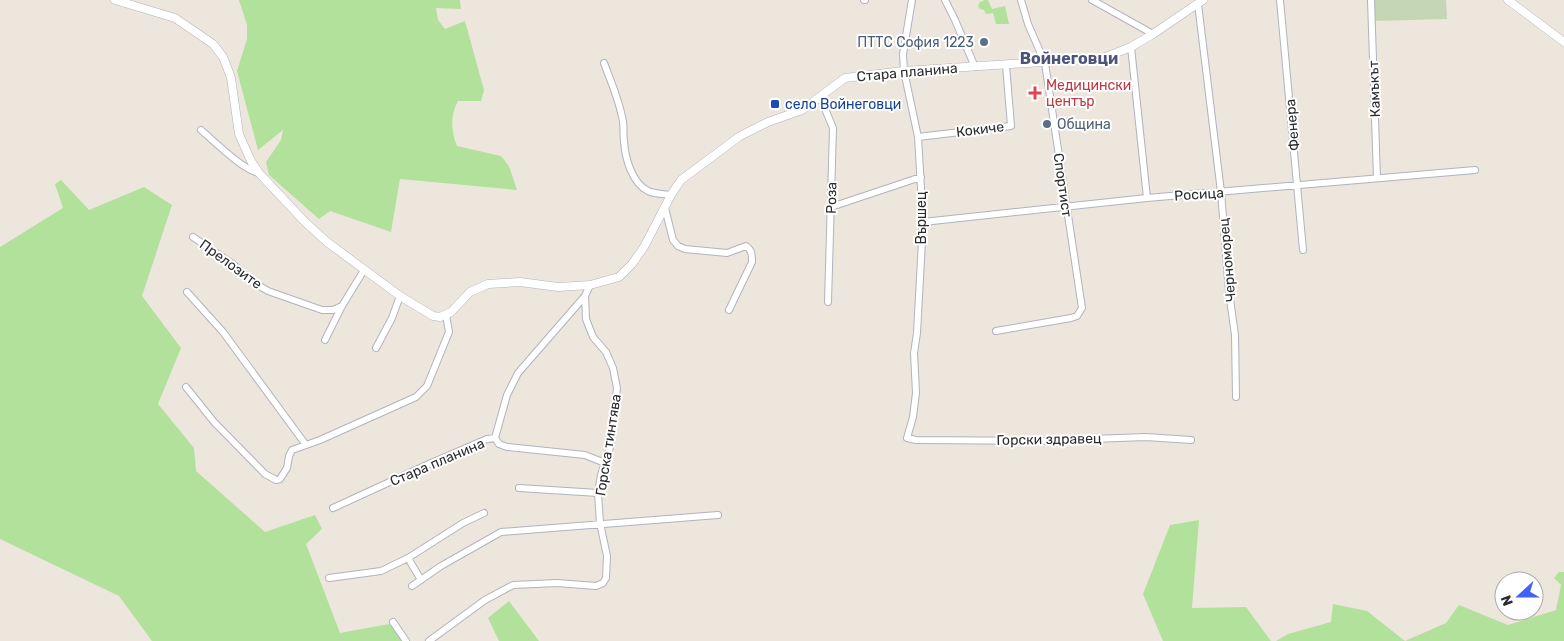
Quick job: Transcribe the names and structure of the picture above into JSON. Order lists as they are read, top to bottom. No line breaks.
{"streets":{"street":["Стара планина","Камъкът","Фенера","Кокиче","Спортист","Росица","Роза","Вършец","Черноморец","Прелозите","Горски здравец","Горска тинтява"]},"crossings":[["Стара планина","Кокиче"],["Стара планина","Спортист"],["Стара планина","Роза"],["Стара планина","Вършец"],["Стара планина","Черноморец"],["Стара планина","Горска тинтява"],["Камъкът","Росица"],["Фенера","Росица"],["Кокиче","Вършец"],["Спортист","Росица"],["Росица","Вършец"],["Росица","Черноморец"],["Вършец","Горски здравец"]],"districts":["Войнеговци"],"places":{"other":["ПТТС София 1223","Община"],"health":["Медицински център"],"transit":["село Войнеговци"]},"north":"left"}
